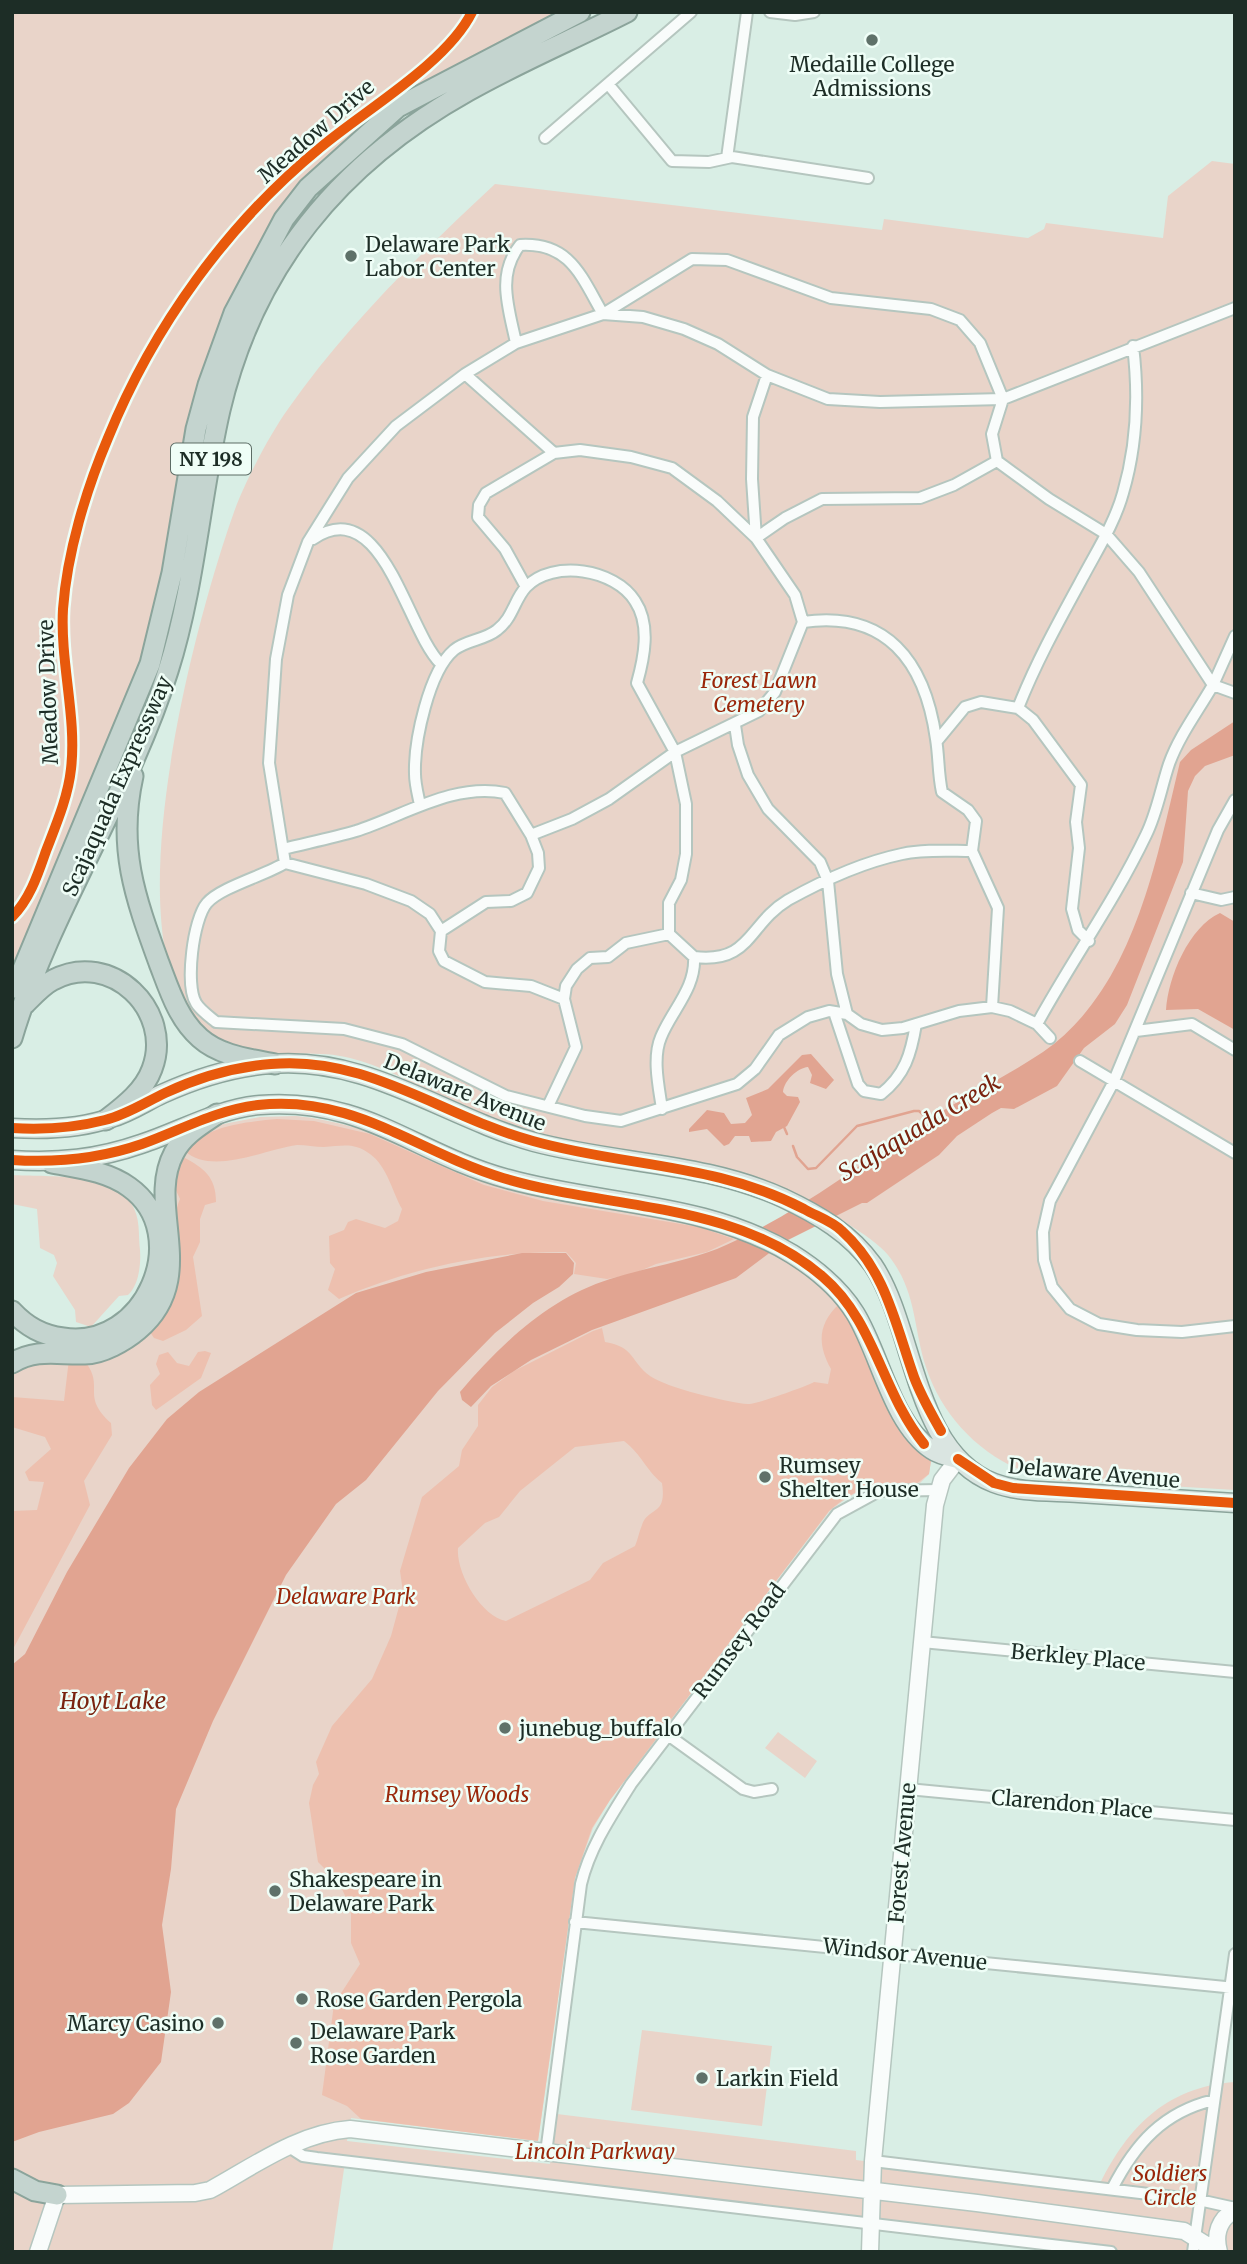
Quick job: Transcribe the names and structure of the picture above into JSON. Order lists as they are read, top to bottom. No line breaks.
{"streets":{"highway":["NY 198","Scajaquada Expressway"],"main road":["Delaware Avenue"],"street":["Meadow Drive","Rumsey Road","Berkley Place","Clarendon Place","Forest Avenue","Windsor Avenue"]},"crossings":[["Delaware Avenue","Forest Avenue"],["Rumsey Road","Forest Avenue"],["Rumsey Road","Windsor Avenue"],["Berkley Place","Forest Avenue"],["Clarendon Place","Forest Avenue"],["Forest Avenue","Windsor Avenue"]],"water":["Scajaquada Creek","Hoyt Lake"],"parks":["Forest Lawn Cemetery","Delaware Park","Rumsey Woods","Lincoln Parkway","Soldiers Circle"],"places":["Medaille College Admissions","Delaware Park Labor Center","Rumsey Shelter House","junebug_buffalo","Shakespeare in Delaware Park","Rose Garden Pergola","Marcy Casino","Delaware Park Rose Garden","Larkin Field"]}
